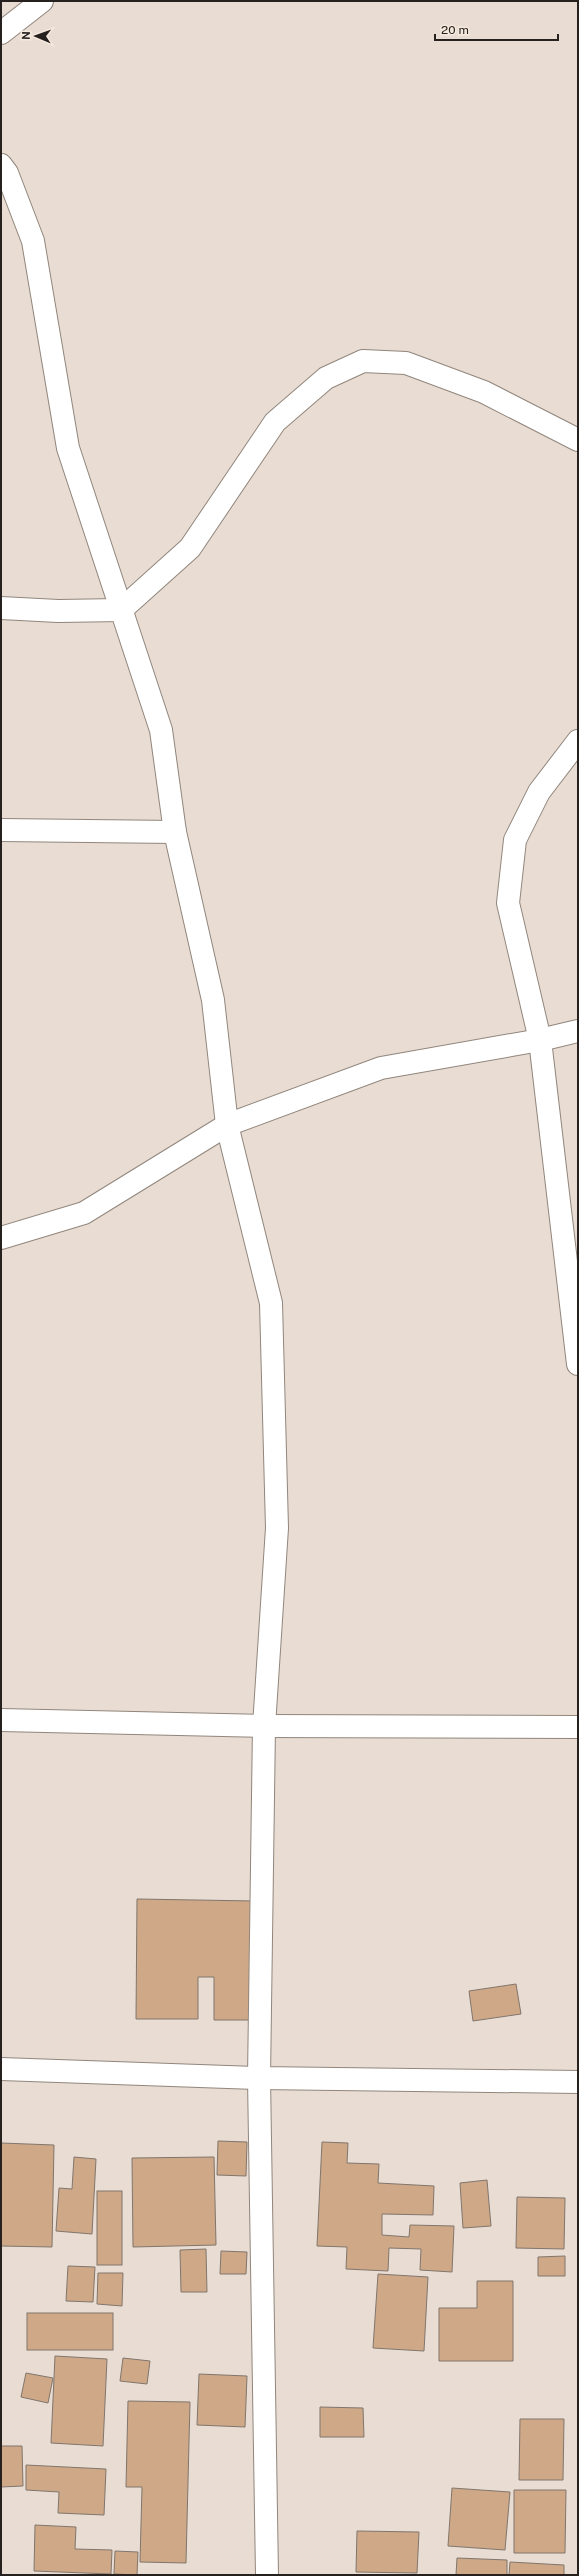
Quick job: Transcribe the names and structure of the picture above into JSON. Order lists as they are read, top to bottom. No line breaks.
{"scale_bar":"20 m","north":"left"}
